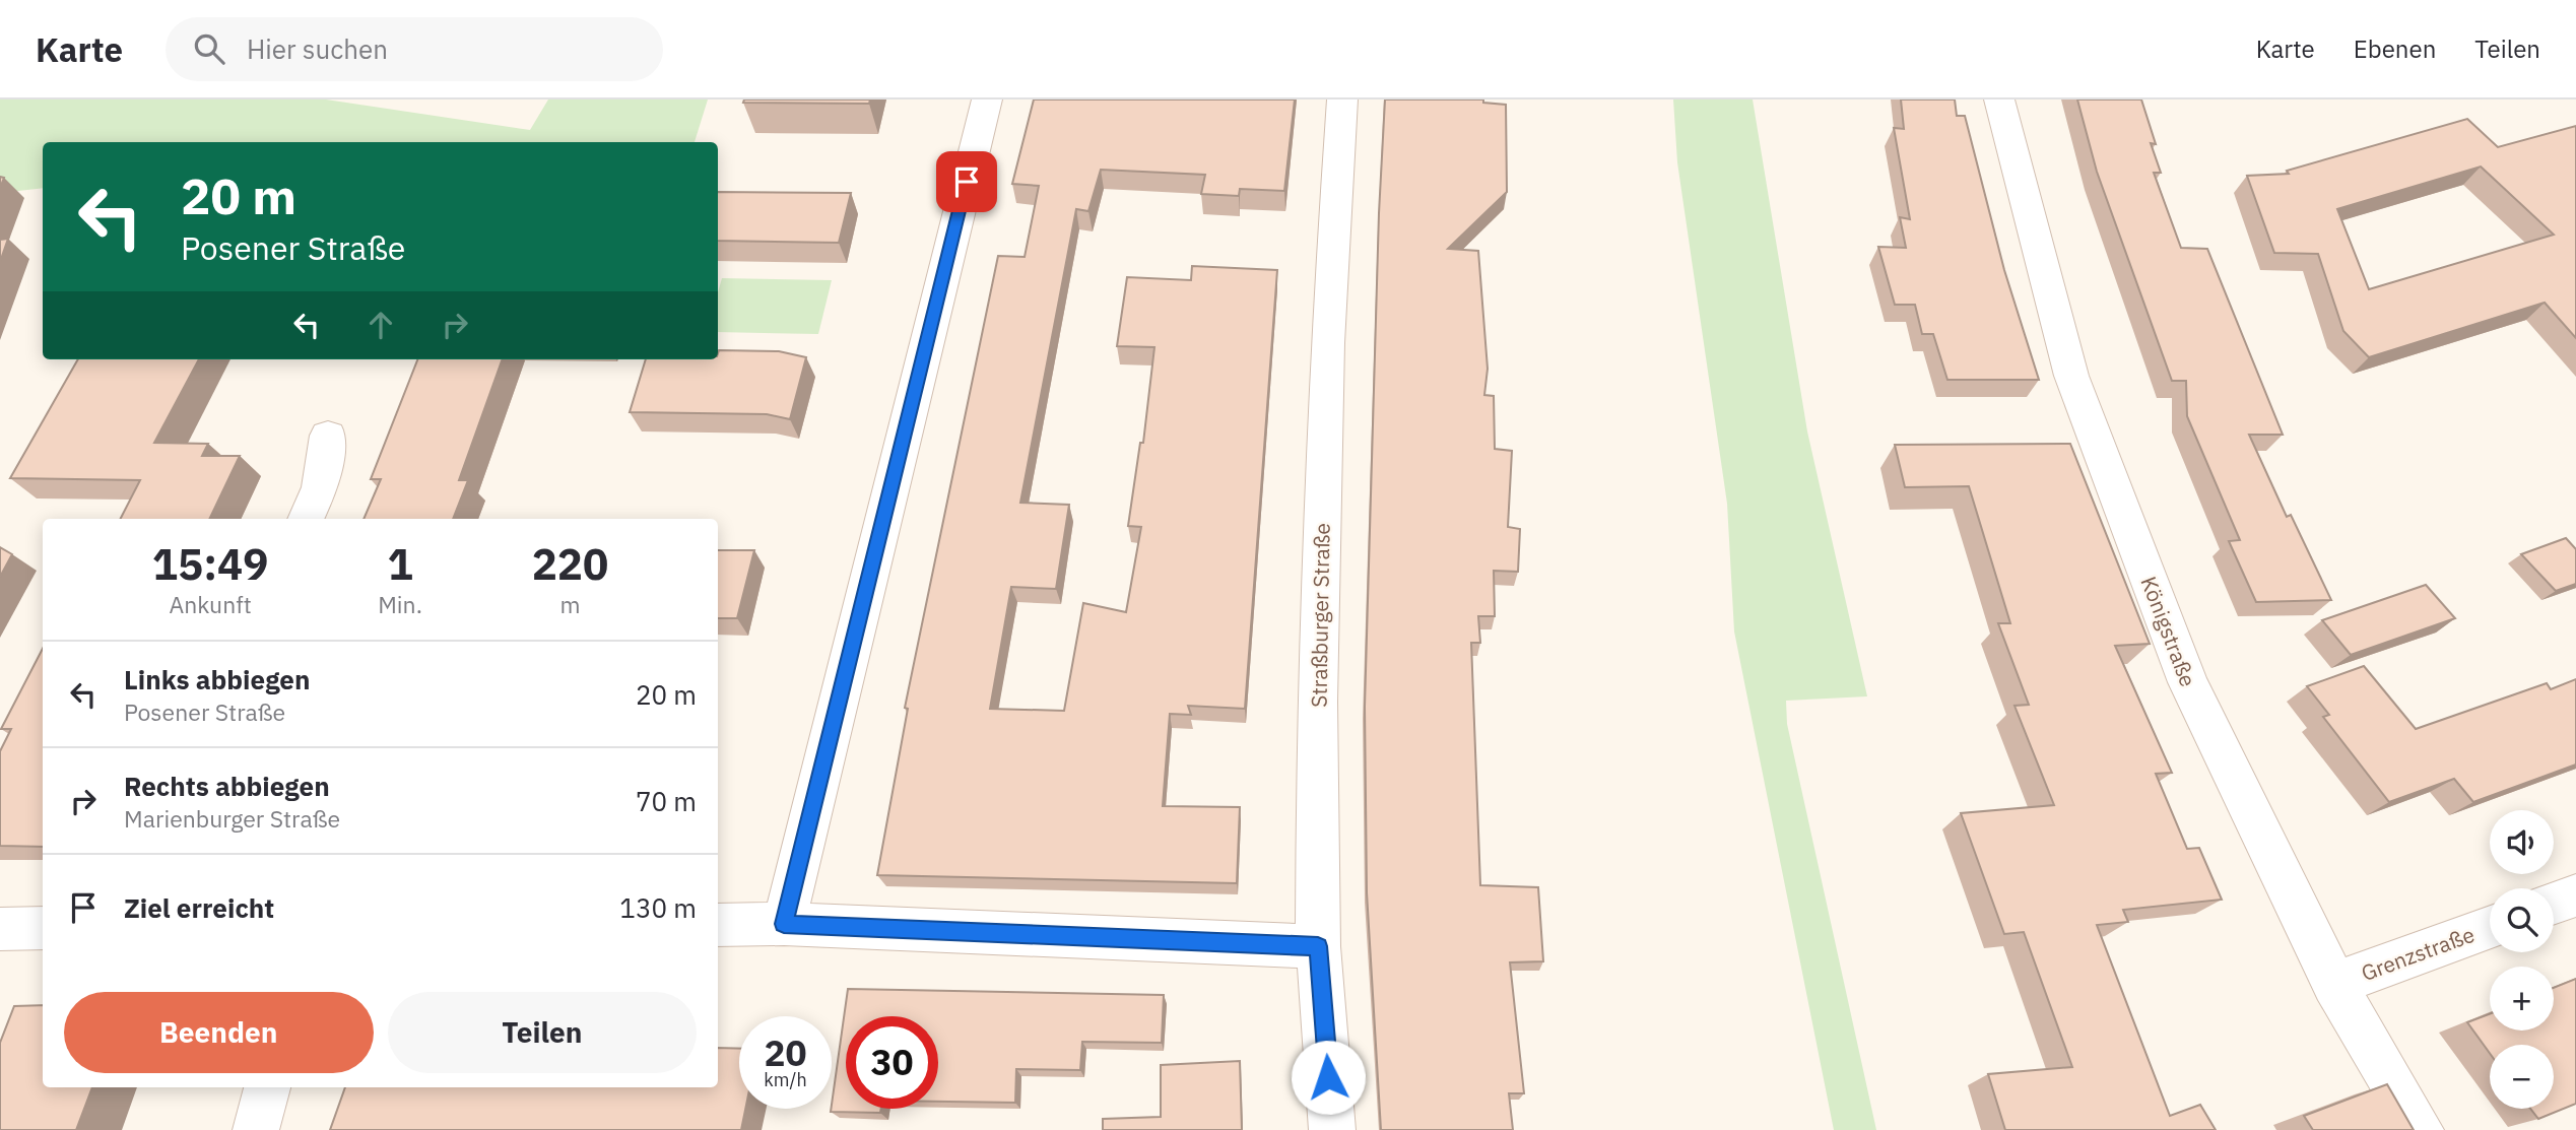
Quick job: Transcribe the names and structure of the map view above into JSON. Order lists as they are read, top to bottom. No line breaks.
{"streets":{"street":["Straßburger Straße","Königstraße","Grenzstraße"]},"crossings":[["Königstraße","Grenzstraße"]],"page":{"header":"Karte","search":"Hier suchen","nav":["Karte","Ebenen","Teilen"],"turn":["20 m","Posener Straße"],"eta":["15:49","Ankunft","1","Min.","220","m"],"list":[{"name":"Links abbiegen","note":"Posener Straße","value":"20 m"},{"name":"Rechts abbiegen","note":"Marienburger Straße","value":"70 m"},{"name":"Ziel erreicht","value":"130 m"}],"map_buttons":["+","−"],"buttons":["Beenden","Teilen"],"speed":"20 km/h","limit":"30"}}
